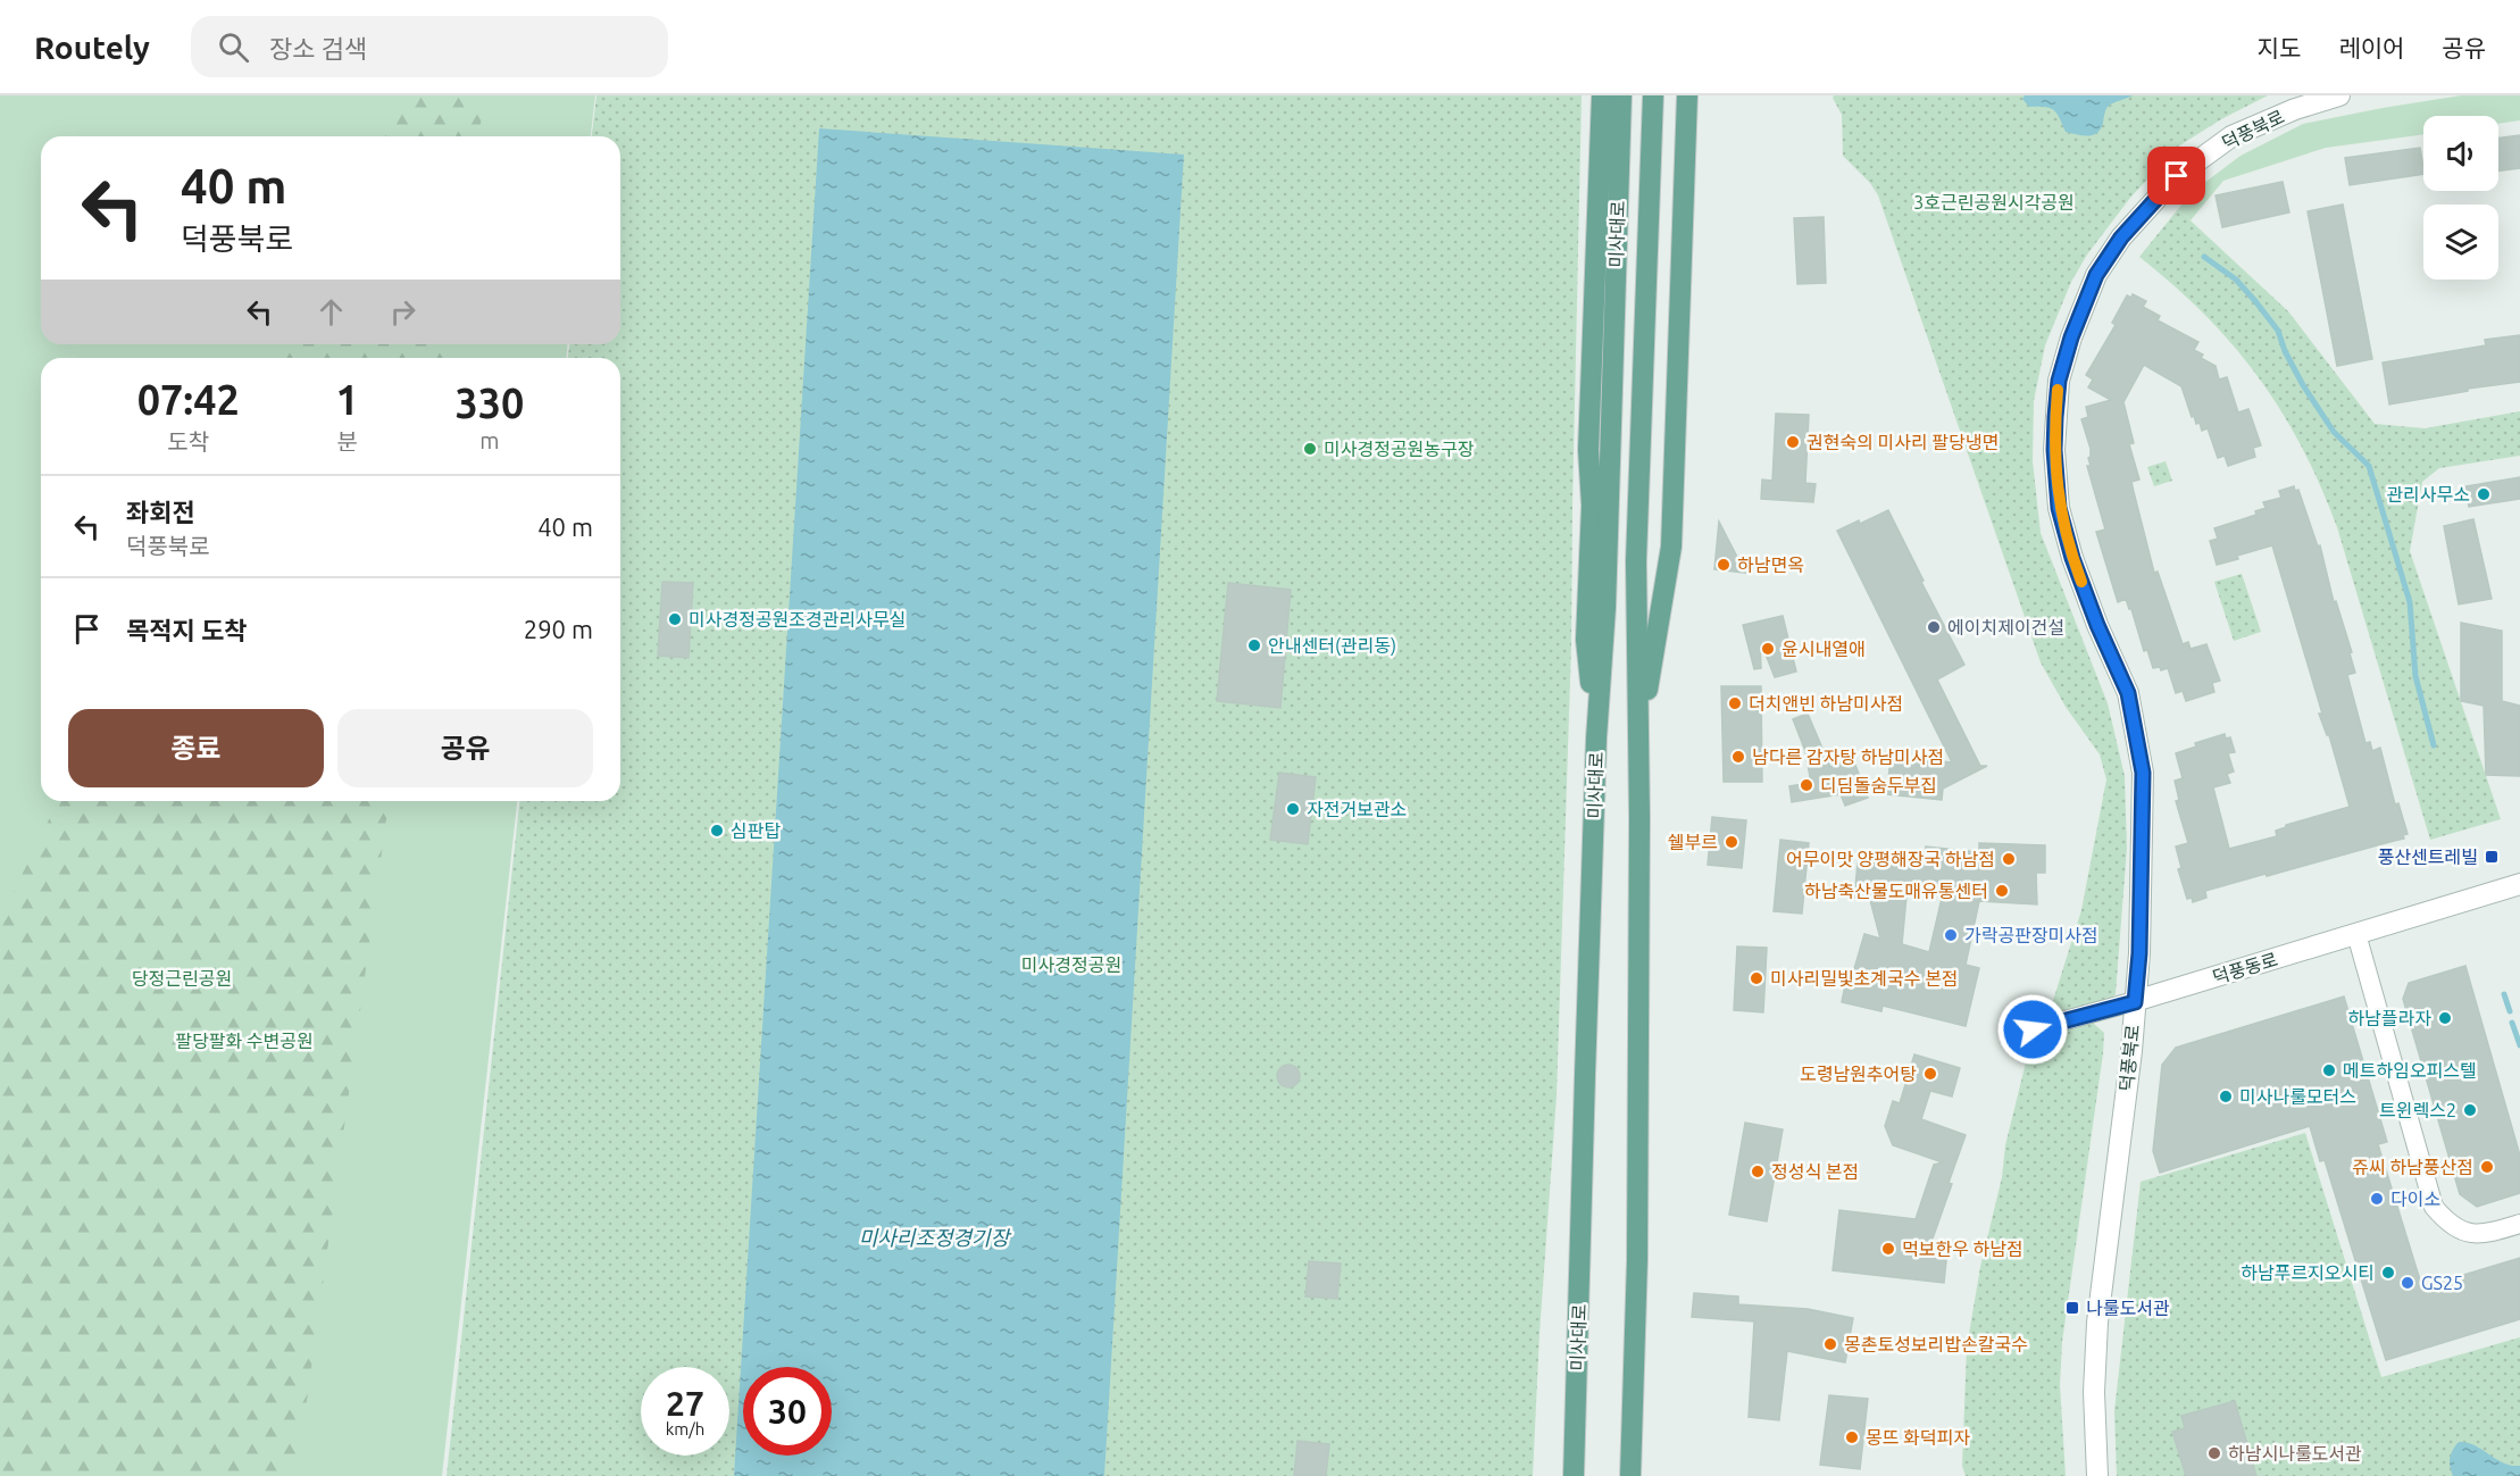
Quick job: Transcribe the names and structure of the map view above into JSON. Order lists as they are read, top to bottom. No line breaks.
{"streets":{"main road":["미사대로"],"street":["덕풍북로","덕풍동로"]},"crossings":[["덕풍북로","덕풍동로"]],"water":["미사리조정경기장"],"parks":["3호근린공원시각공원","미사경정공원","당정근린공원","팔당팔화 수변공원"],"places":{"other":["권현숙의 미사리 팔당냉면","미사경정공원농구장","관리사무소","하남면옥","미사경정공원조경관리사무실","에이치제이건설","안내센터(관리동)","윤시내열애","더치앤빈 하남미사점","남다른 감자탕 하남미사점","디딤돌숨두부집","자전거보관소","심판탑","쉘부르","어무이맛 양평해장국 하남점","하남축산물도매유통센터","가락공판장미사점","미사리밀빛초계국수 본점","하남플라자","메트하임오피스텔","도령남원추어탕","미사나룰모터스","트윈렉스2","쥬씨 하남풍산점","정성식 본점","다이소","먹보한우 하남점","하남푸르지오시티","GS25","몽촌토성보리밥손칼국수","몽뜨 화덕피자","하남시나룰도서관"],"transit":["풍산센트레빌","나룰도서관"]},"page":{"header":"Routely","search":"장소 검색","nav":["지도","레이어","공유"],"turn":["40 m","덕풍북로"],"eta":["07:42","도착","1","분","330","m"],"list":[{"name":"좌회전","note":"덕풍북로","value":"40 m"},{"name":"목적지 도착","value":"290 m"}],"buttons":["종료","공유"],"speed":"27 km/h","limit":"30"}}
